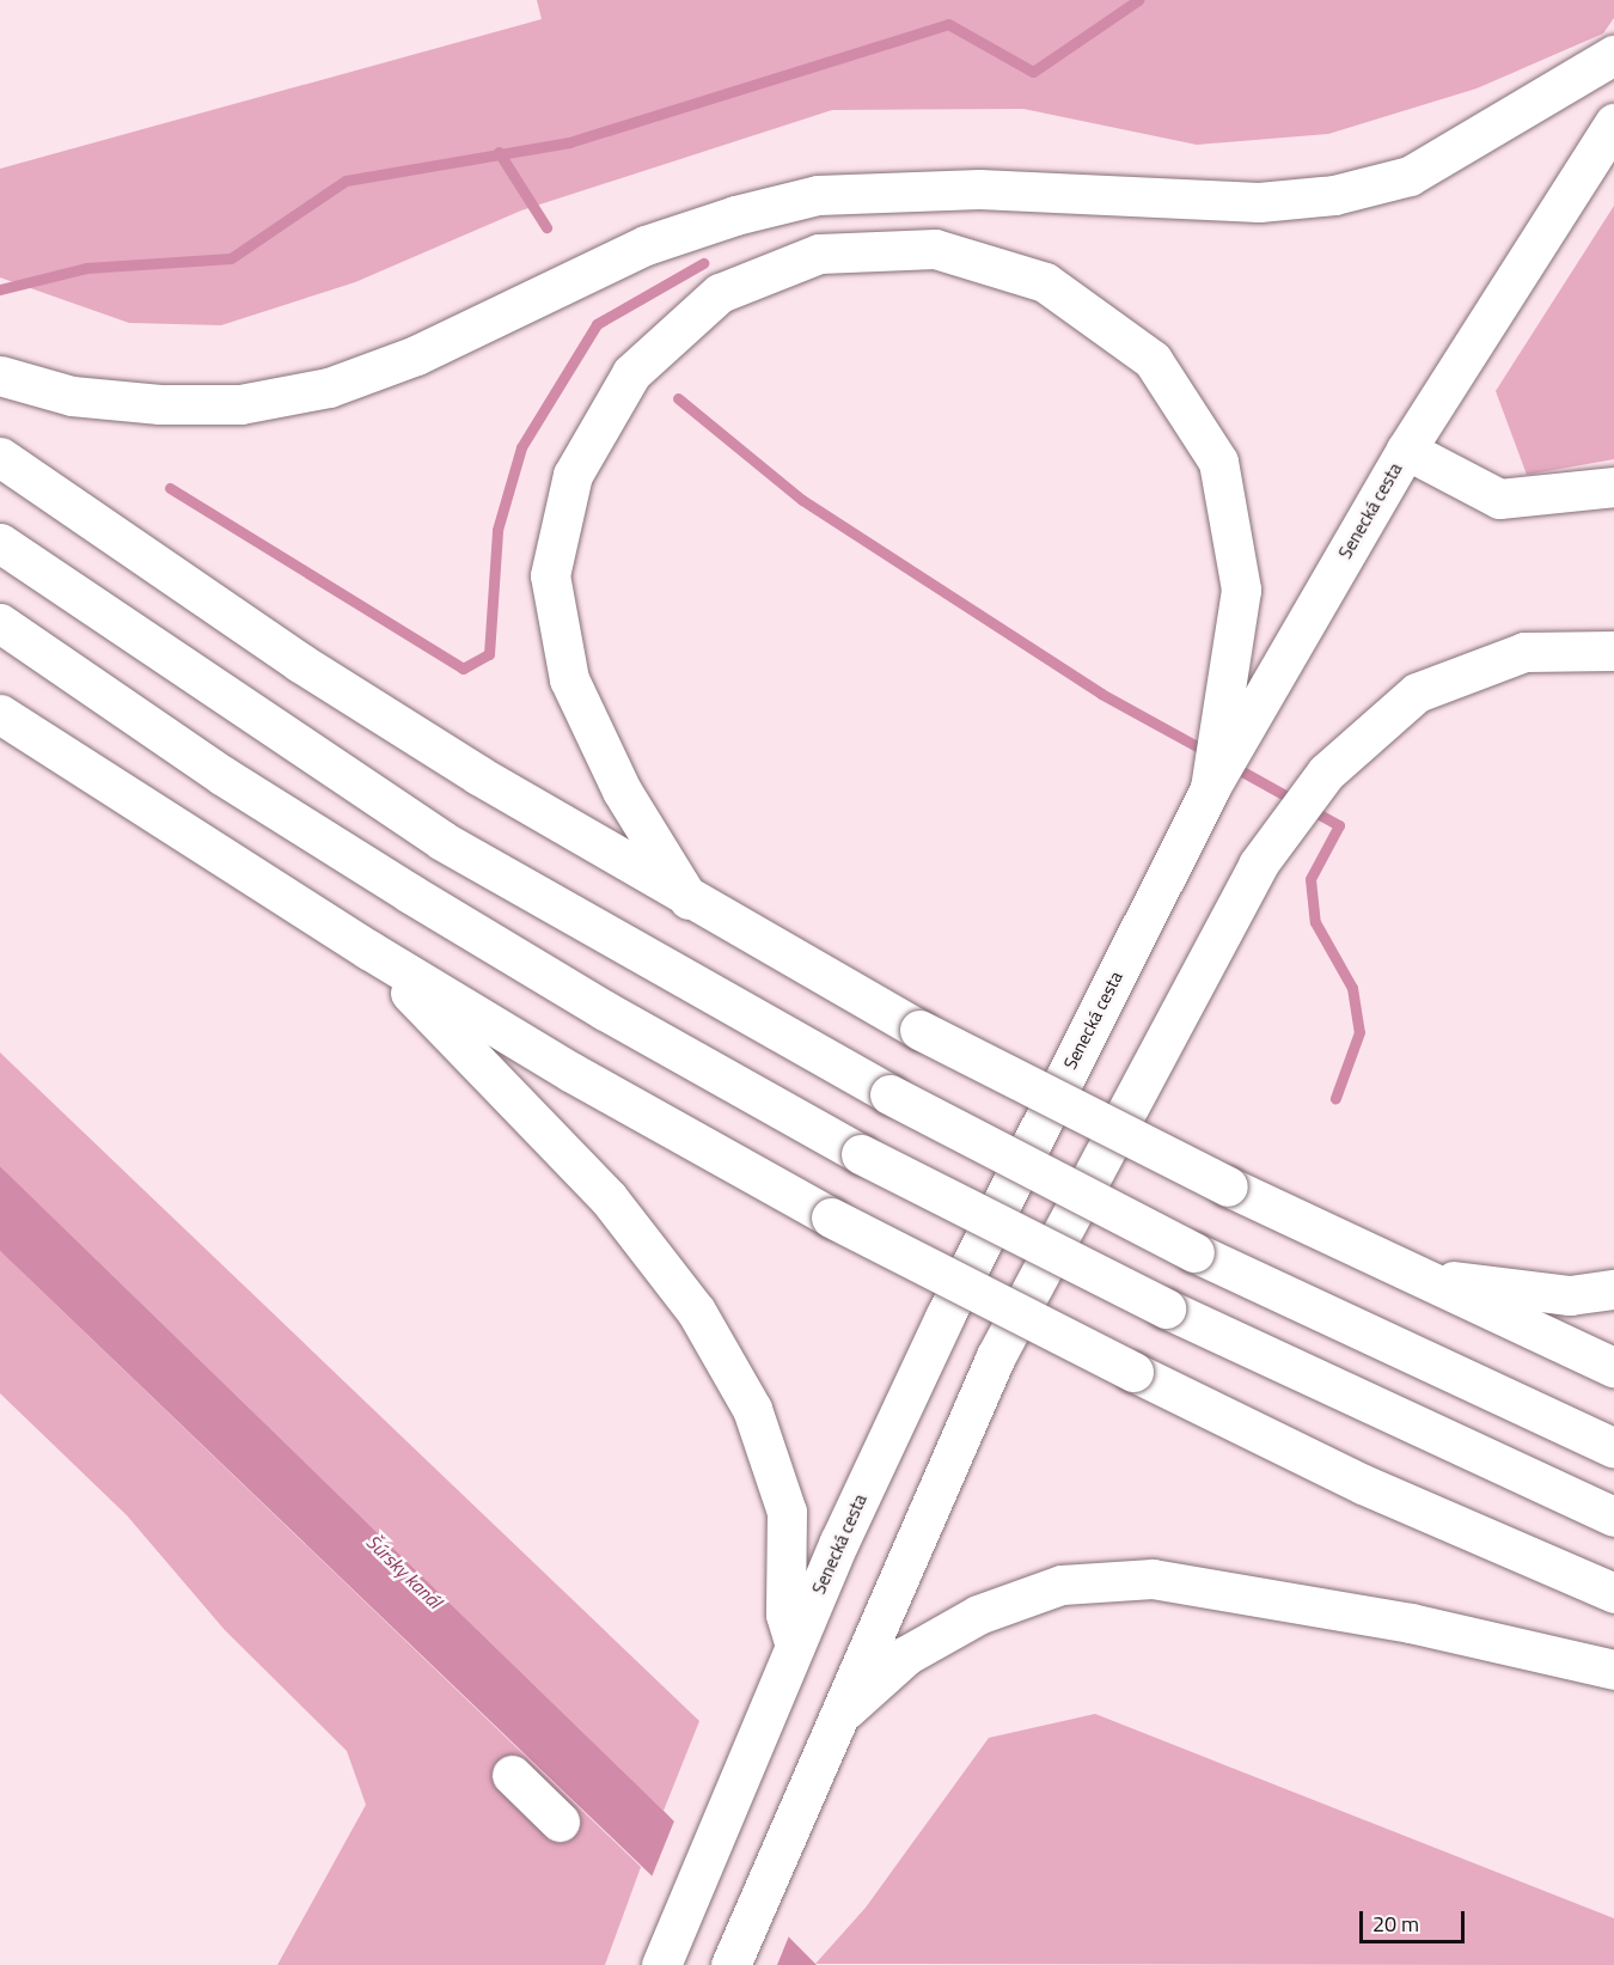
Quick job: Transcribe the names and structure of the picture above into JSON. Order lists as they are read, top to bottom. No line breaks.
{"streets":{"main road":["Senecká cesta"]},"water":["Šúrsky kanál"],"scale_bar":"20 m"}
